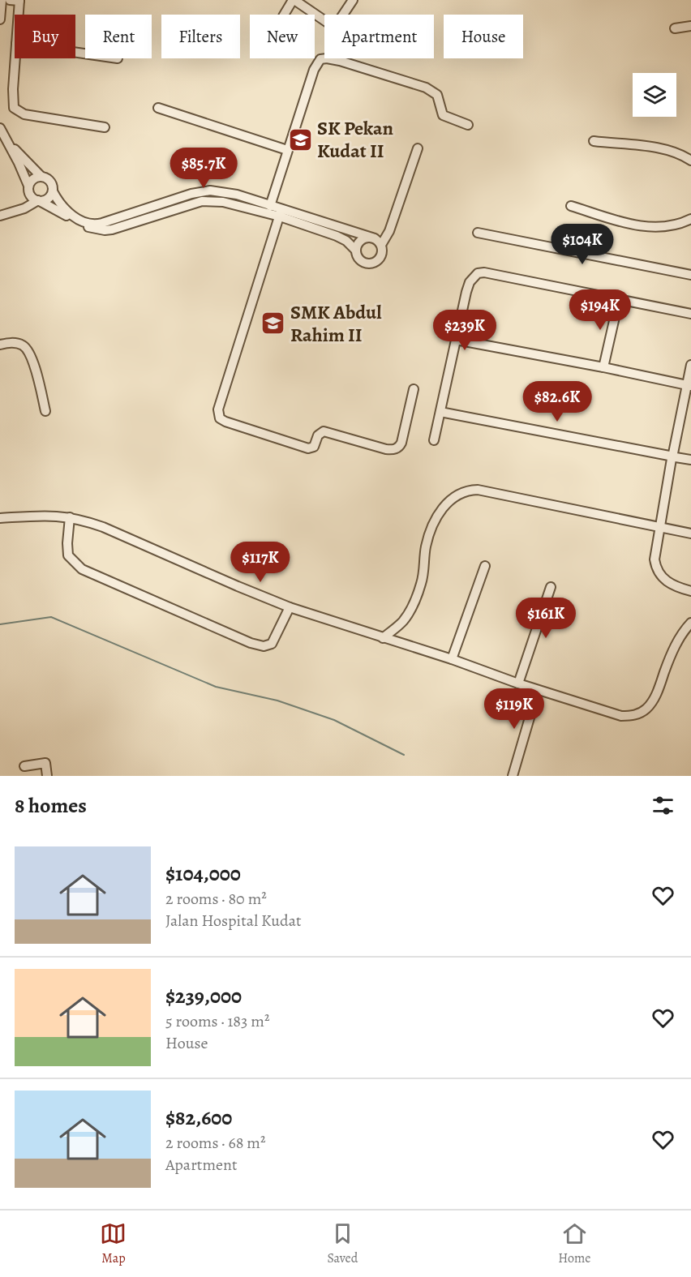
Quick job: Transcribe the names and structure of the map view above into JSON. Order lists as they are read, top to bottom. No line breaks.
{"places":{"school or university":["SK Pekan Kudat II","SMK Abdul Rahim II"]},"page":{"chip":["Buy","Rent","Filters","New","Apartment","House"],"price":["$85.7K","$104K","$194K","$239K","$82.6K","$117K","$161K","$119K"],"heading":"8 homes","list":[{"name":"$104,000","note":"2 rooms · 80 m² · Jalan Hospital Kudat"},{"name":"$239,000","note":"5 rooms · 183 m² · House"},{"name":"$82,600","note":"2 rooms · 68 m² · Apartment"}],"tabs":["Map","Saved","Home"]}}
